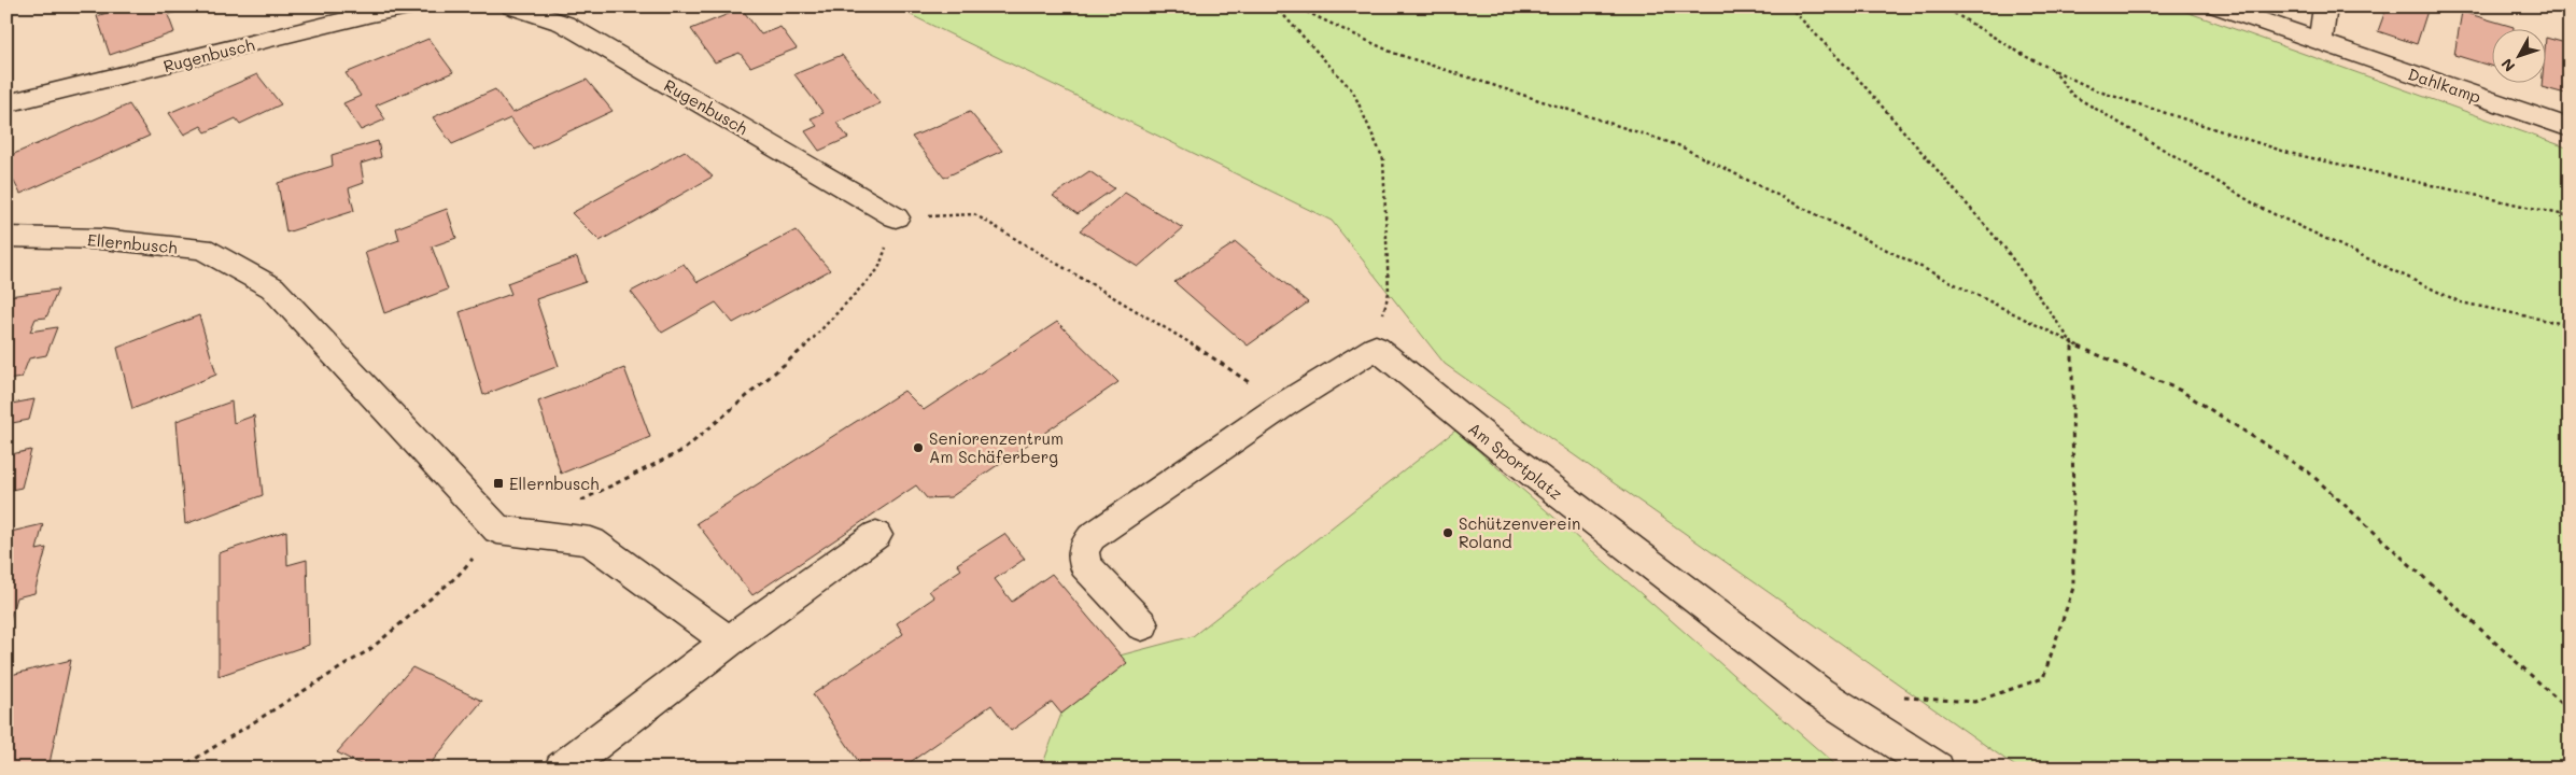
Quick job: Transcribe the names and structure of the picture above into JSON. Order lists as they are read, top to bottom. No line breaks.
{"streets":{"street":["Rugenbusch","Dahlkamp","Ellernbusch","Am Sportplatz"]},"places":{"other":["Seniorenzentrum Am Schäferberg","Schützenverein Roland"],"transit":["Ellernbusch"]},"north":"bottom left"}
